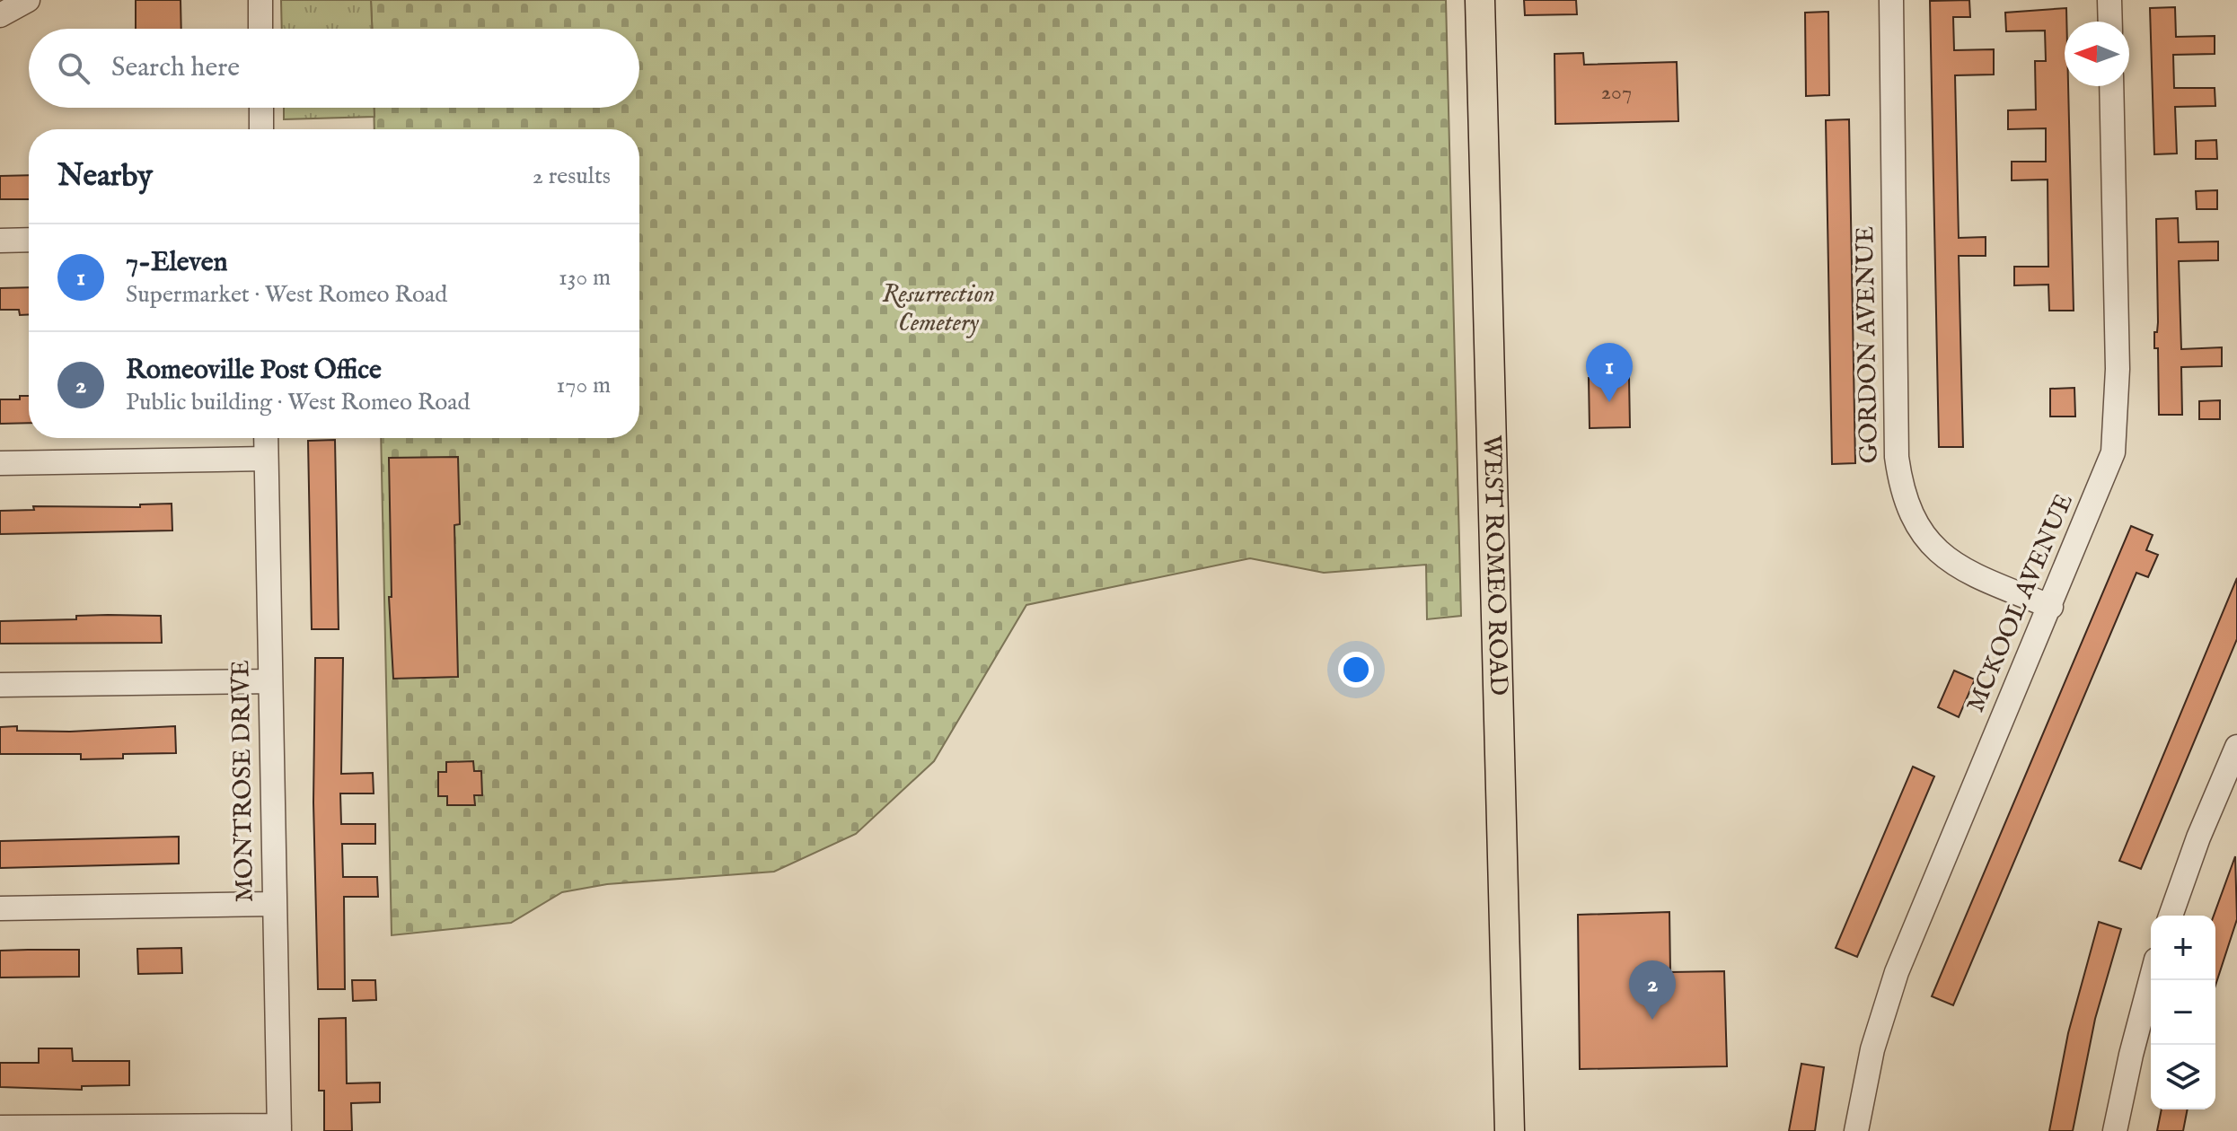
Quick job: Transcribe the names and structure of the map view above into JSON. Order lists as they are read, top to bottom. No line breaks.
{"streets":{"main road":["WEST ROMEO ROAD"],"street":["GORDON AVENUE","MCKOOL AVENUE","MONTROSE DRIVE"]},"crossings":[["GORDON AVENUE","MCKOOL AVENUE"]],"parks":["Resurrection Cemetery"],"house_numbers":["207"],"north":"left","page":{"search":"Search here","heading":["Nearby","2 results"],"list":[{"mark":"1","name":"7-Eleven","note":"Supermarket · West Romeo Road","value":"130 m"},{"mark":"2","name":"Romeoville Post Office","note":"Public building · West Romeo Road","value":"170 m"}],"pins":["1","2"],"map_buttons":["+","−"]}}
